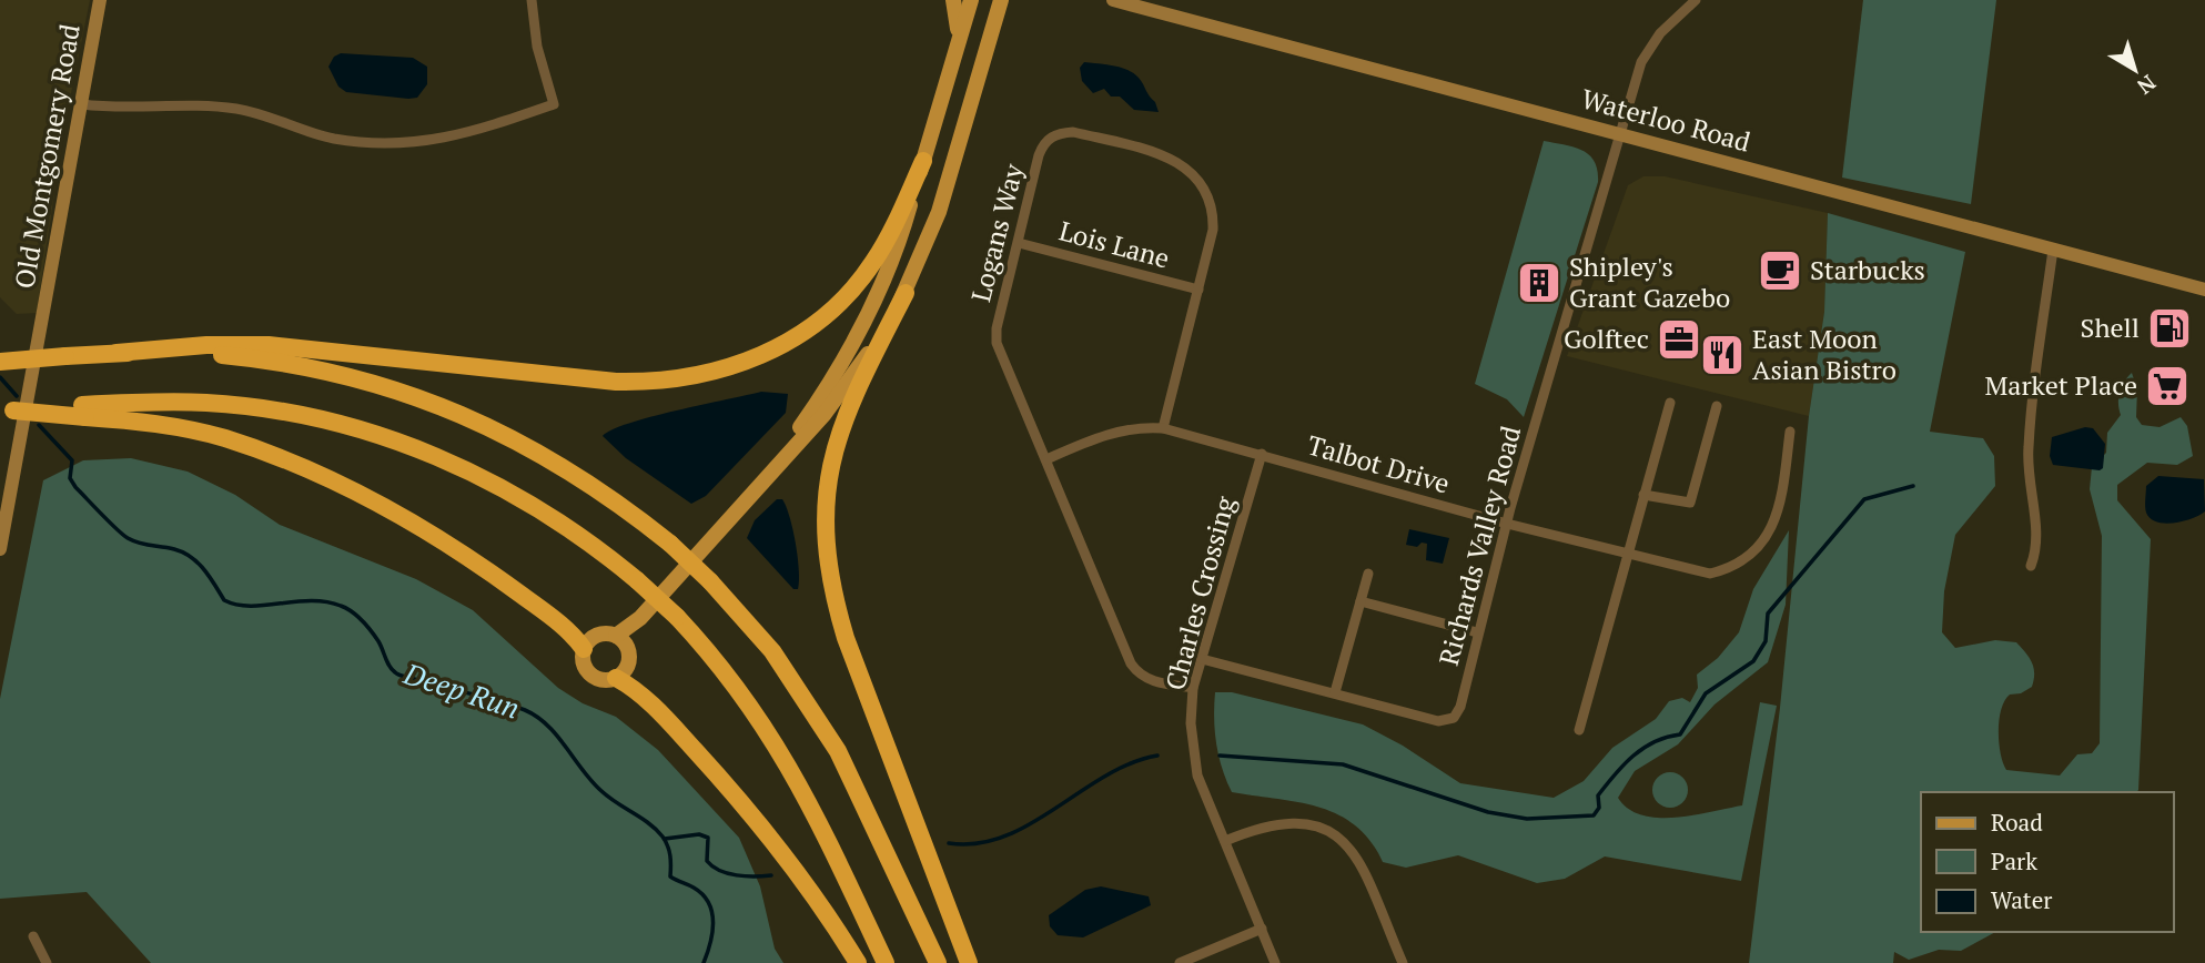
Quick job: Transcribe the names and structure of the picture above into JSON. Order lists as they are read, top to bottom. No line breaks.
{"streets":{"main road":["Waterloo Road","Old Montgomery Road"],"street":["Logans Way","Lois Lane","Talbot Drive","Richards Valley Road","Charles Crossing"]},"crossings":[["Waterloo Road","Richards Valley Road"],["Logans Way","Lois Lane"],["Logans Way","Talbot Drive"],["Logans Way","Charles Crossing"],["Talbot Drive","Richards Valley Road"],["Talbot Drive","Charles Crossing"],["Richards Valley Road","Charles Crossing"]],"water":["Deep Run"],"places":{"cafe":["Starbucks"],"building":["Shipley's Grant Gazebo"],"fuel station":["Shell"],"office":["Golftec"],"restaurant":["East Moon Asian Bistro"],"supermarket":["Market Place"]},"legend":["Road","Park","Water"],"north":"bottom right"}
